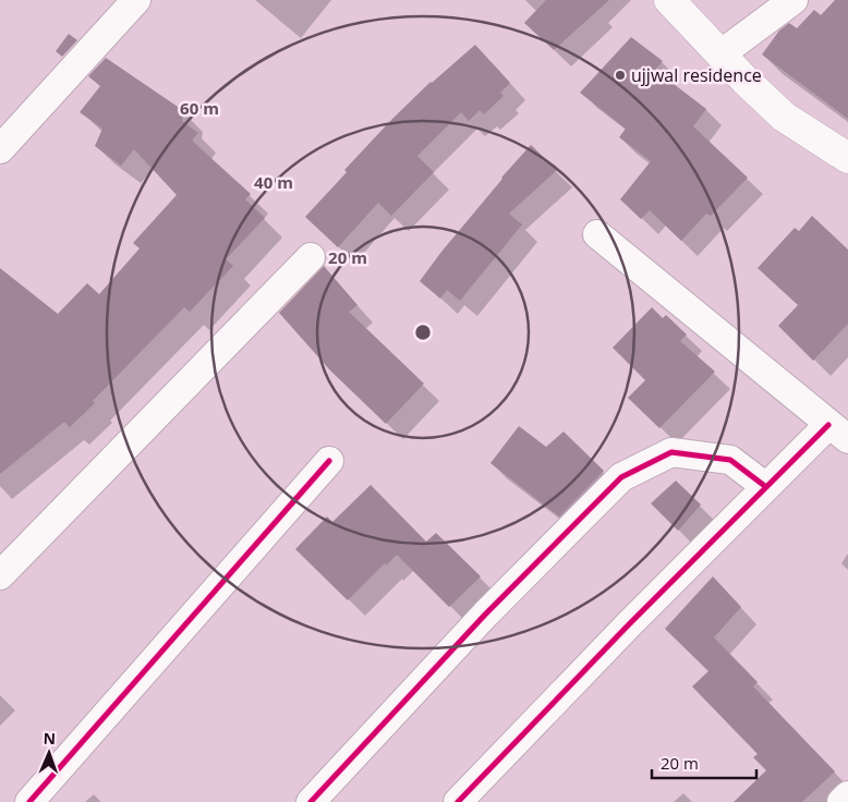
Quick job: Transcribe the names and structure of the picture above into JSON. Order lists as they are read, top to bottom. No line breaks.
{"places":["ujjwal residence"],"scale_bar":"20 m","north":"top","rings":["60 m","40 m","20 m"]}
